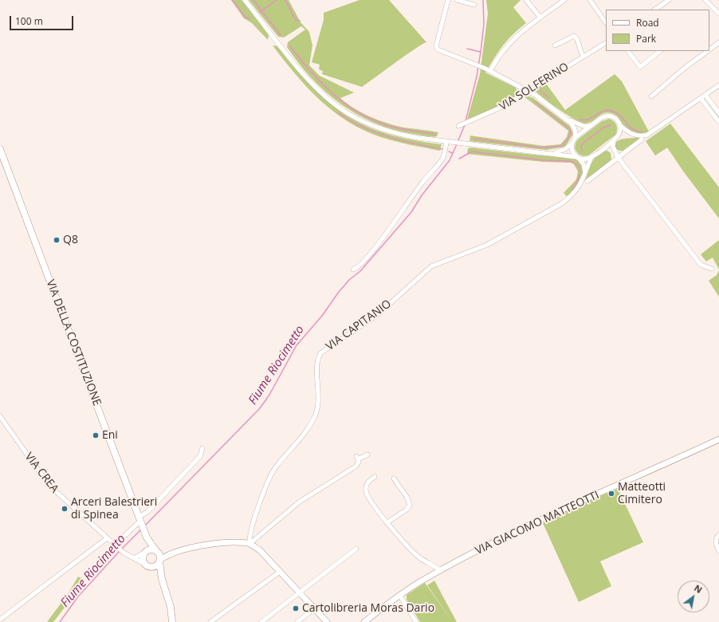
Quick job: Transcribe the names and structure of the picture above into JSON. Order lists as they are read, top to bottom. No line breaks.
{"streets":{"main road":["VIA DELLA COSTITUZIONE"],"street":["VIA SOLFERINO","VIA CAPITANIO","VIA CREA","VIA GIACOMO MATTEOTTI"]},"crossings":[["VIA DELLA COSTITUZIONE","VIA CREA"]],"water":["Fiume Riocimetto"],"places":["Q8","Eni","Matteotti Cimitero","Arceri Balestrieri di Spinea","Cartolibreria Moras Dario"],"legend":["Road","Park"],"scale_bar":"100 m","north":"top right"}
